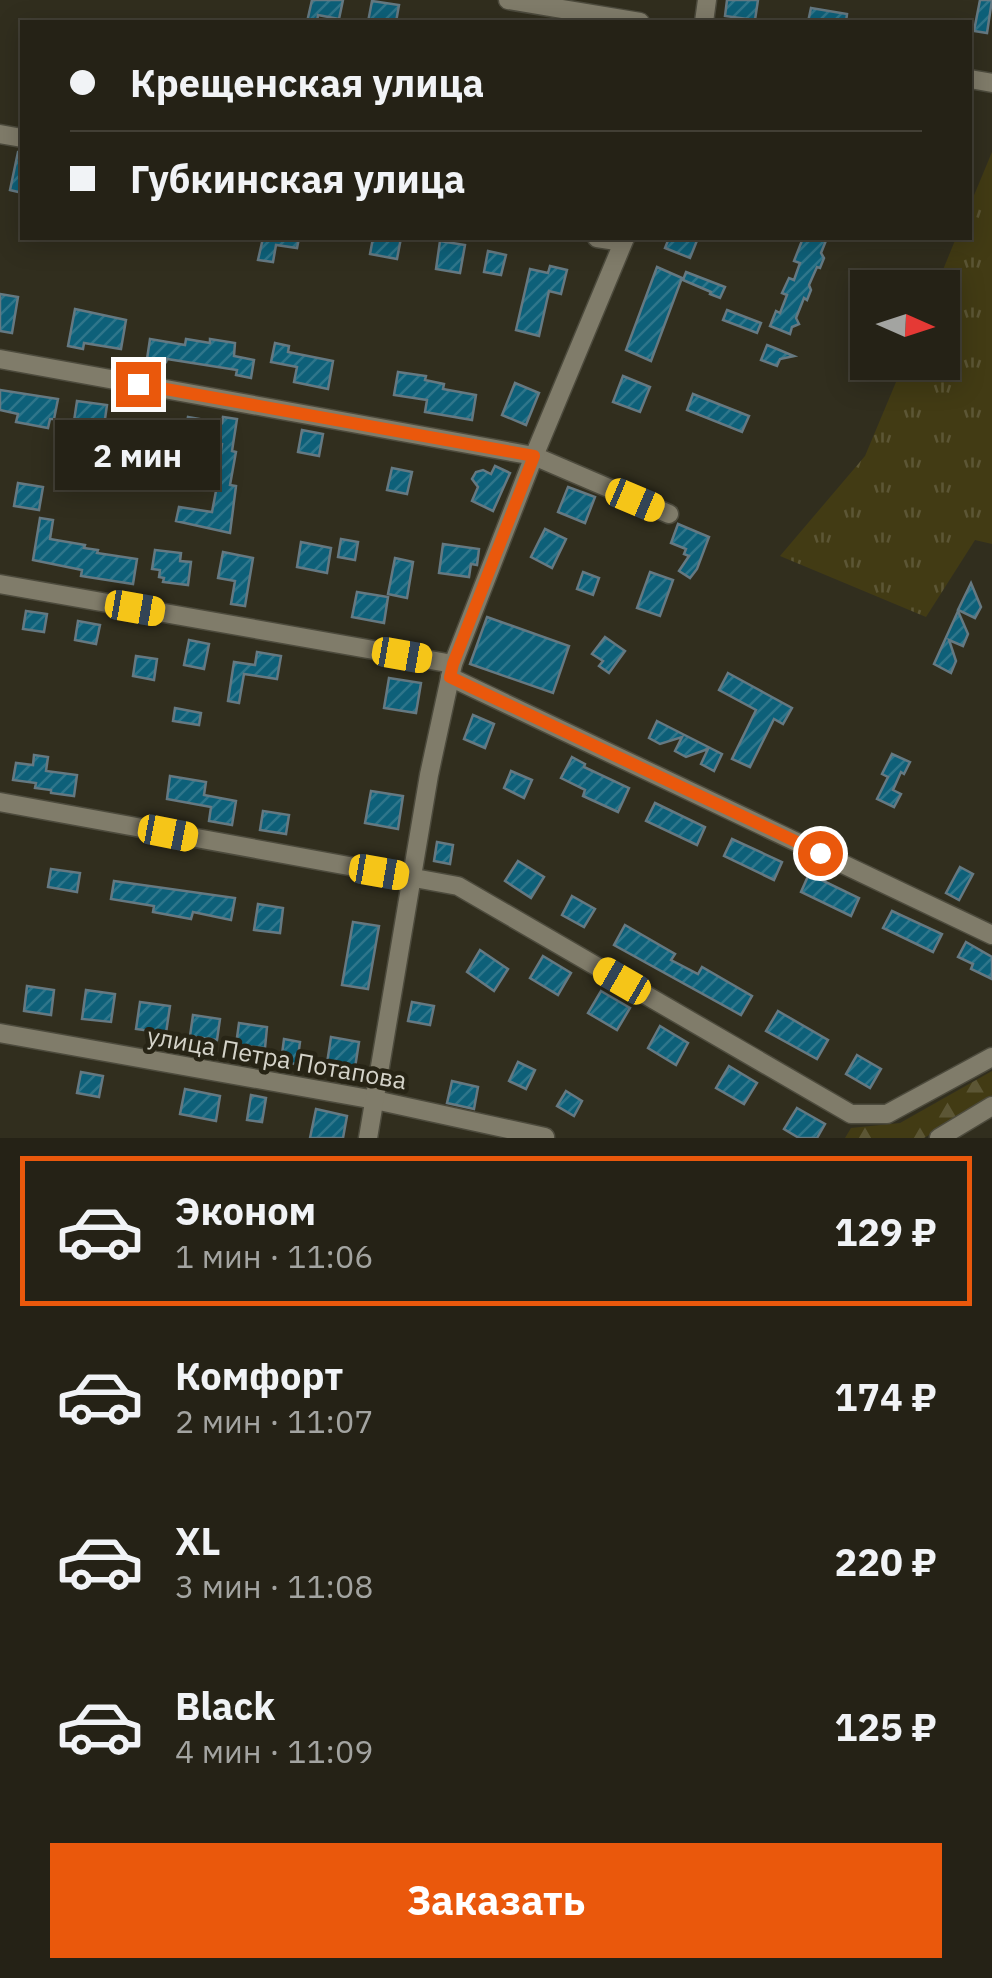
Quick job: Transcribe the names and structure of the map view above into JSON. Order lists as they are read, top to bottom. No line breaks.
{"streets":{"street":["улица Петра Потапова"]},"north":"right","page":{"banner":["Крещенская улица","Губкинская улица"],"bubble":"2 мин","list":[{"name":"Эконом","note":"1 мин · 11:06","value":"129 ₽"},{"name":"Комфорт","note":"2 мин · 11:07","value":"174 ₽"},{"name":"XL","note":"3 мин · 11:08","value":"220 ₽"},{"name":"Black","note":"4 мин · 11:09","value":"125 ₽"}],"buttons":"Заказать"}}
